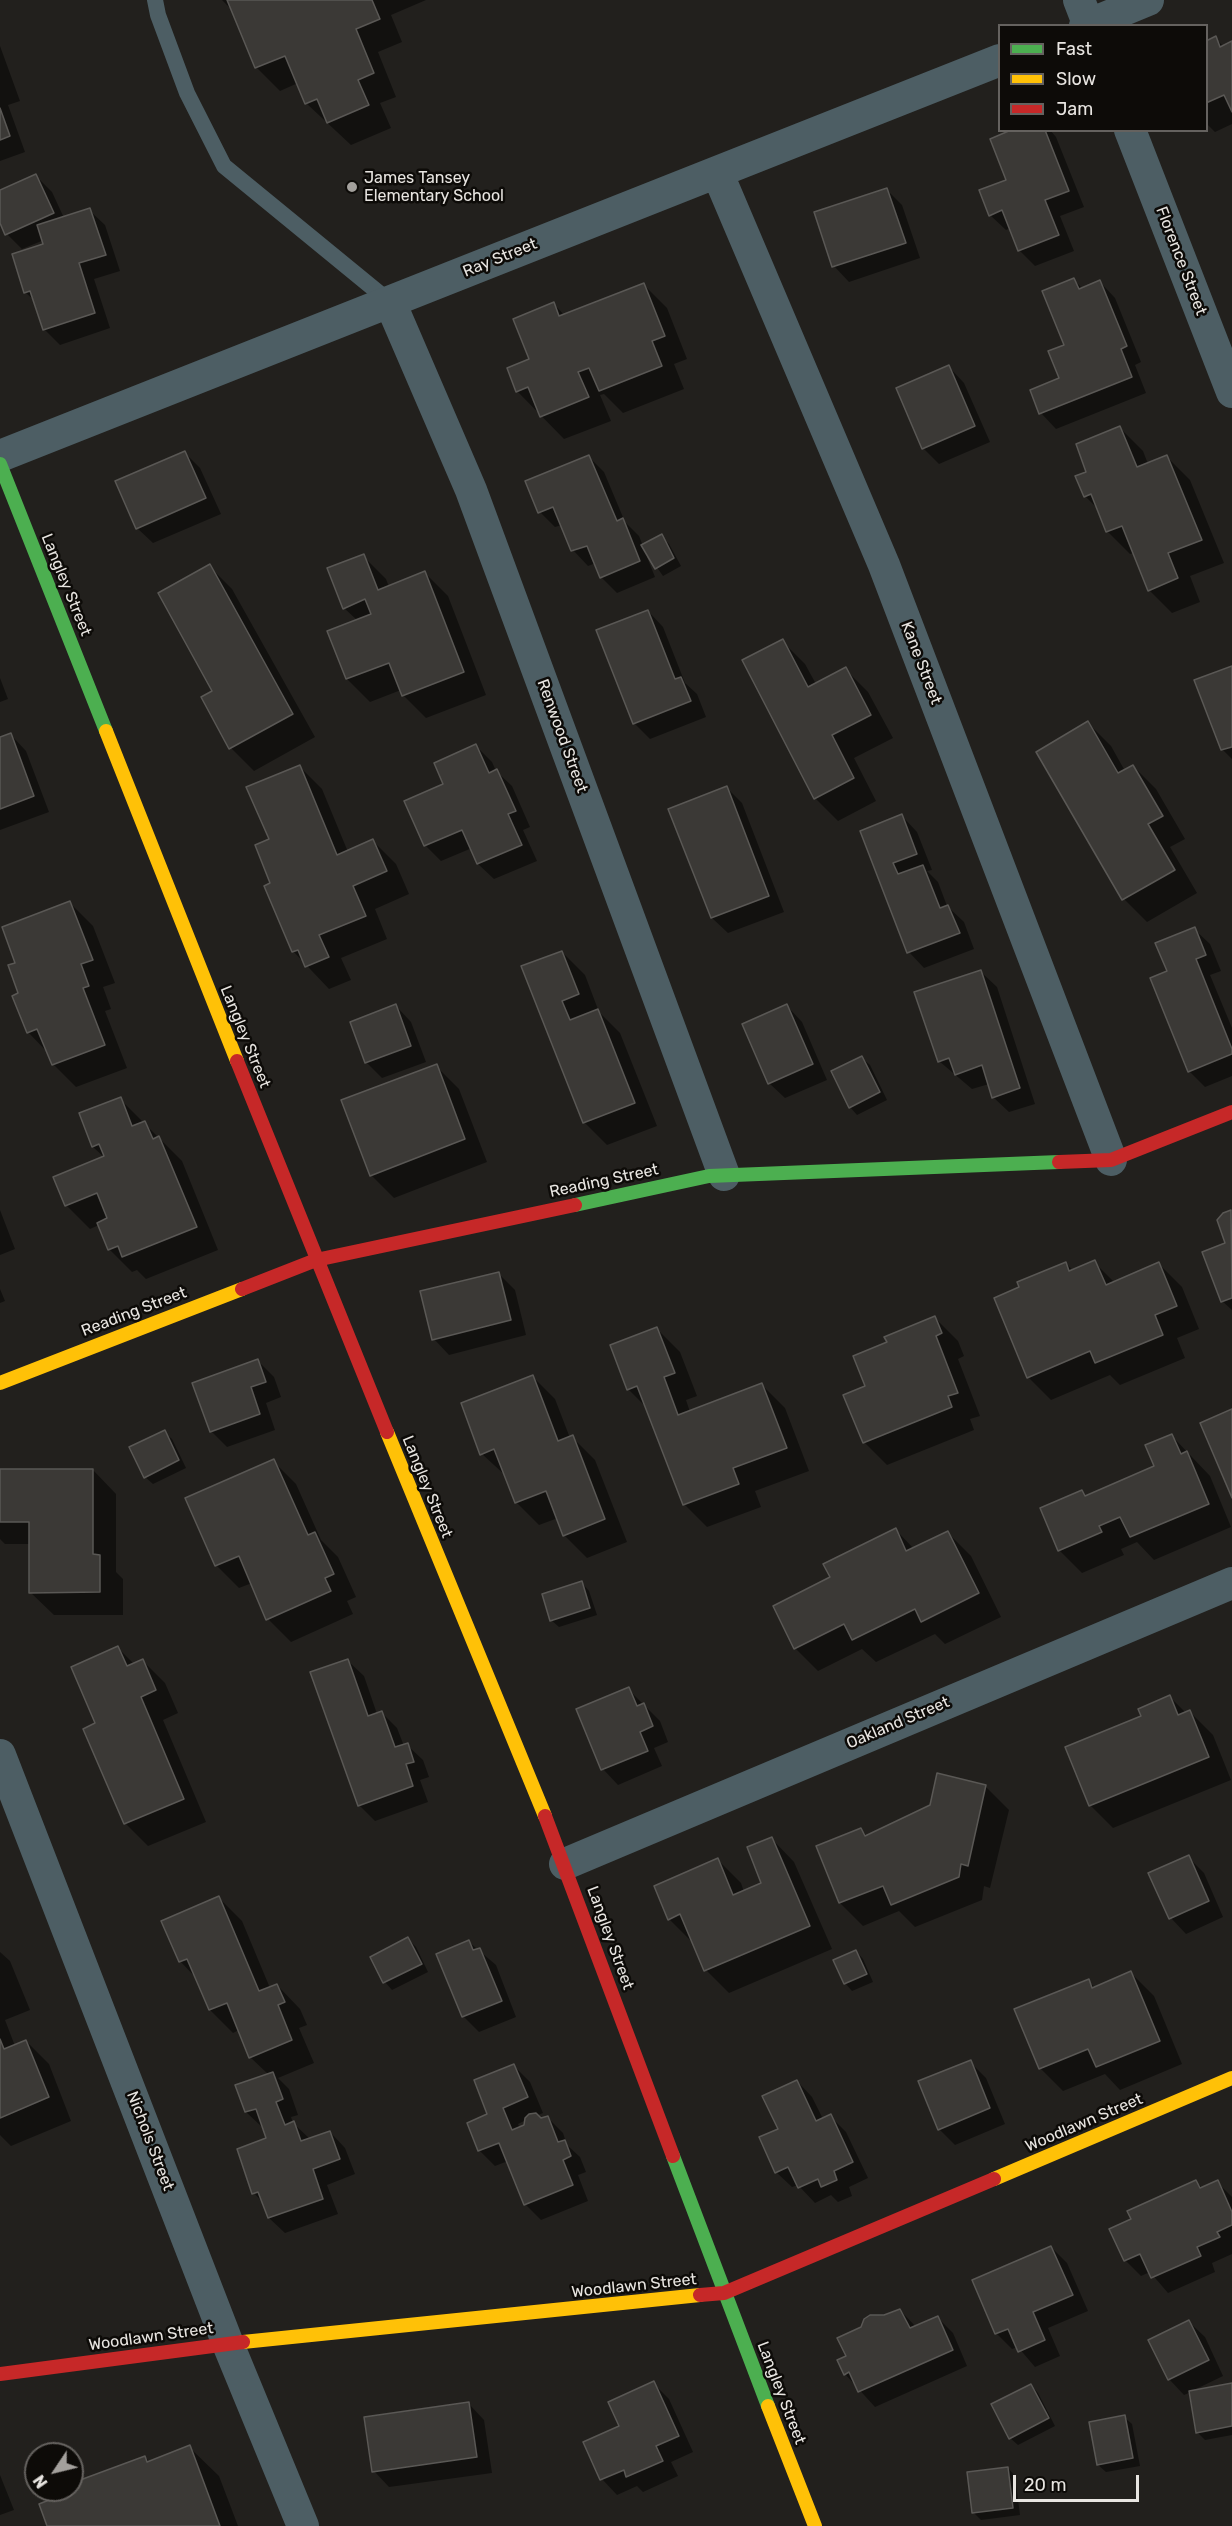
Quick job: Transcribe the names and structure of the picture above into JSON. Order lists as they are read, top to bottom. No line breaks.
{"streets":{"street":["Ray Street","Florence Street","Langley Street","Kane Street","Renwood Street","Reading Street","Oakland Street","Woodlawn Street","Nichols Street"]},"crossings":[["Ray Street","Kane Street"],["Ray Street","Renwood Street"],["Langley Street","Reading Street"],["Langley Street","Oakland Street"],["Langley Street","Woodlawn Street"],["Kane Street","Reading Street"],["Renwood Street","Reading Street"],["Woodlawn Street","Nichols Street"]],"places":["James Tansey Elementary School"],"legend":["Fast","Slow","Jam"],"scale_bar":"20 m","north":"bottom left"}
